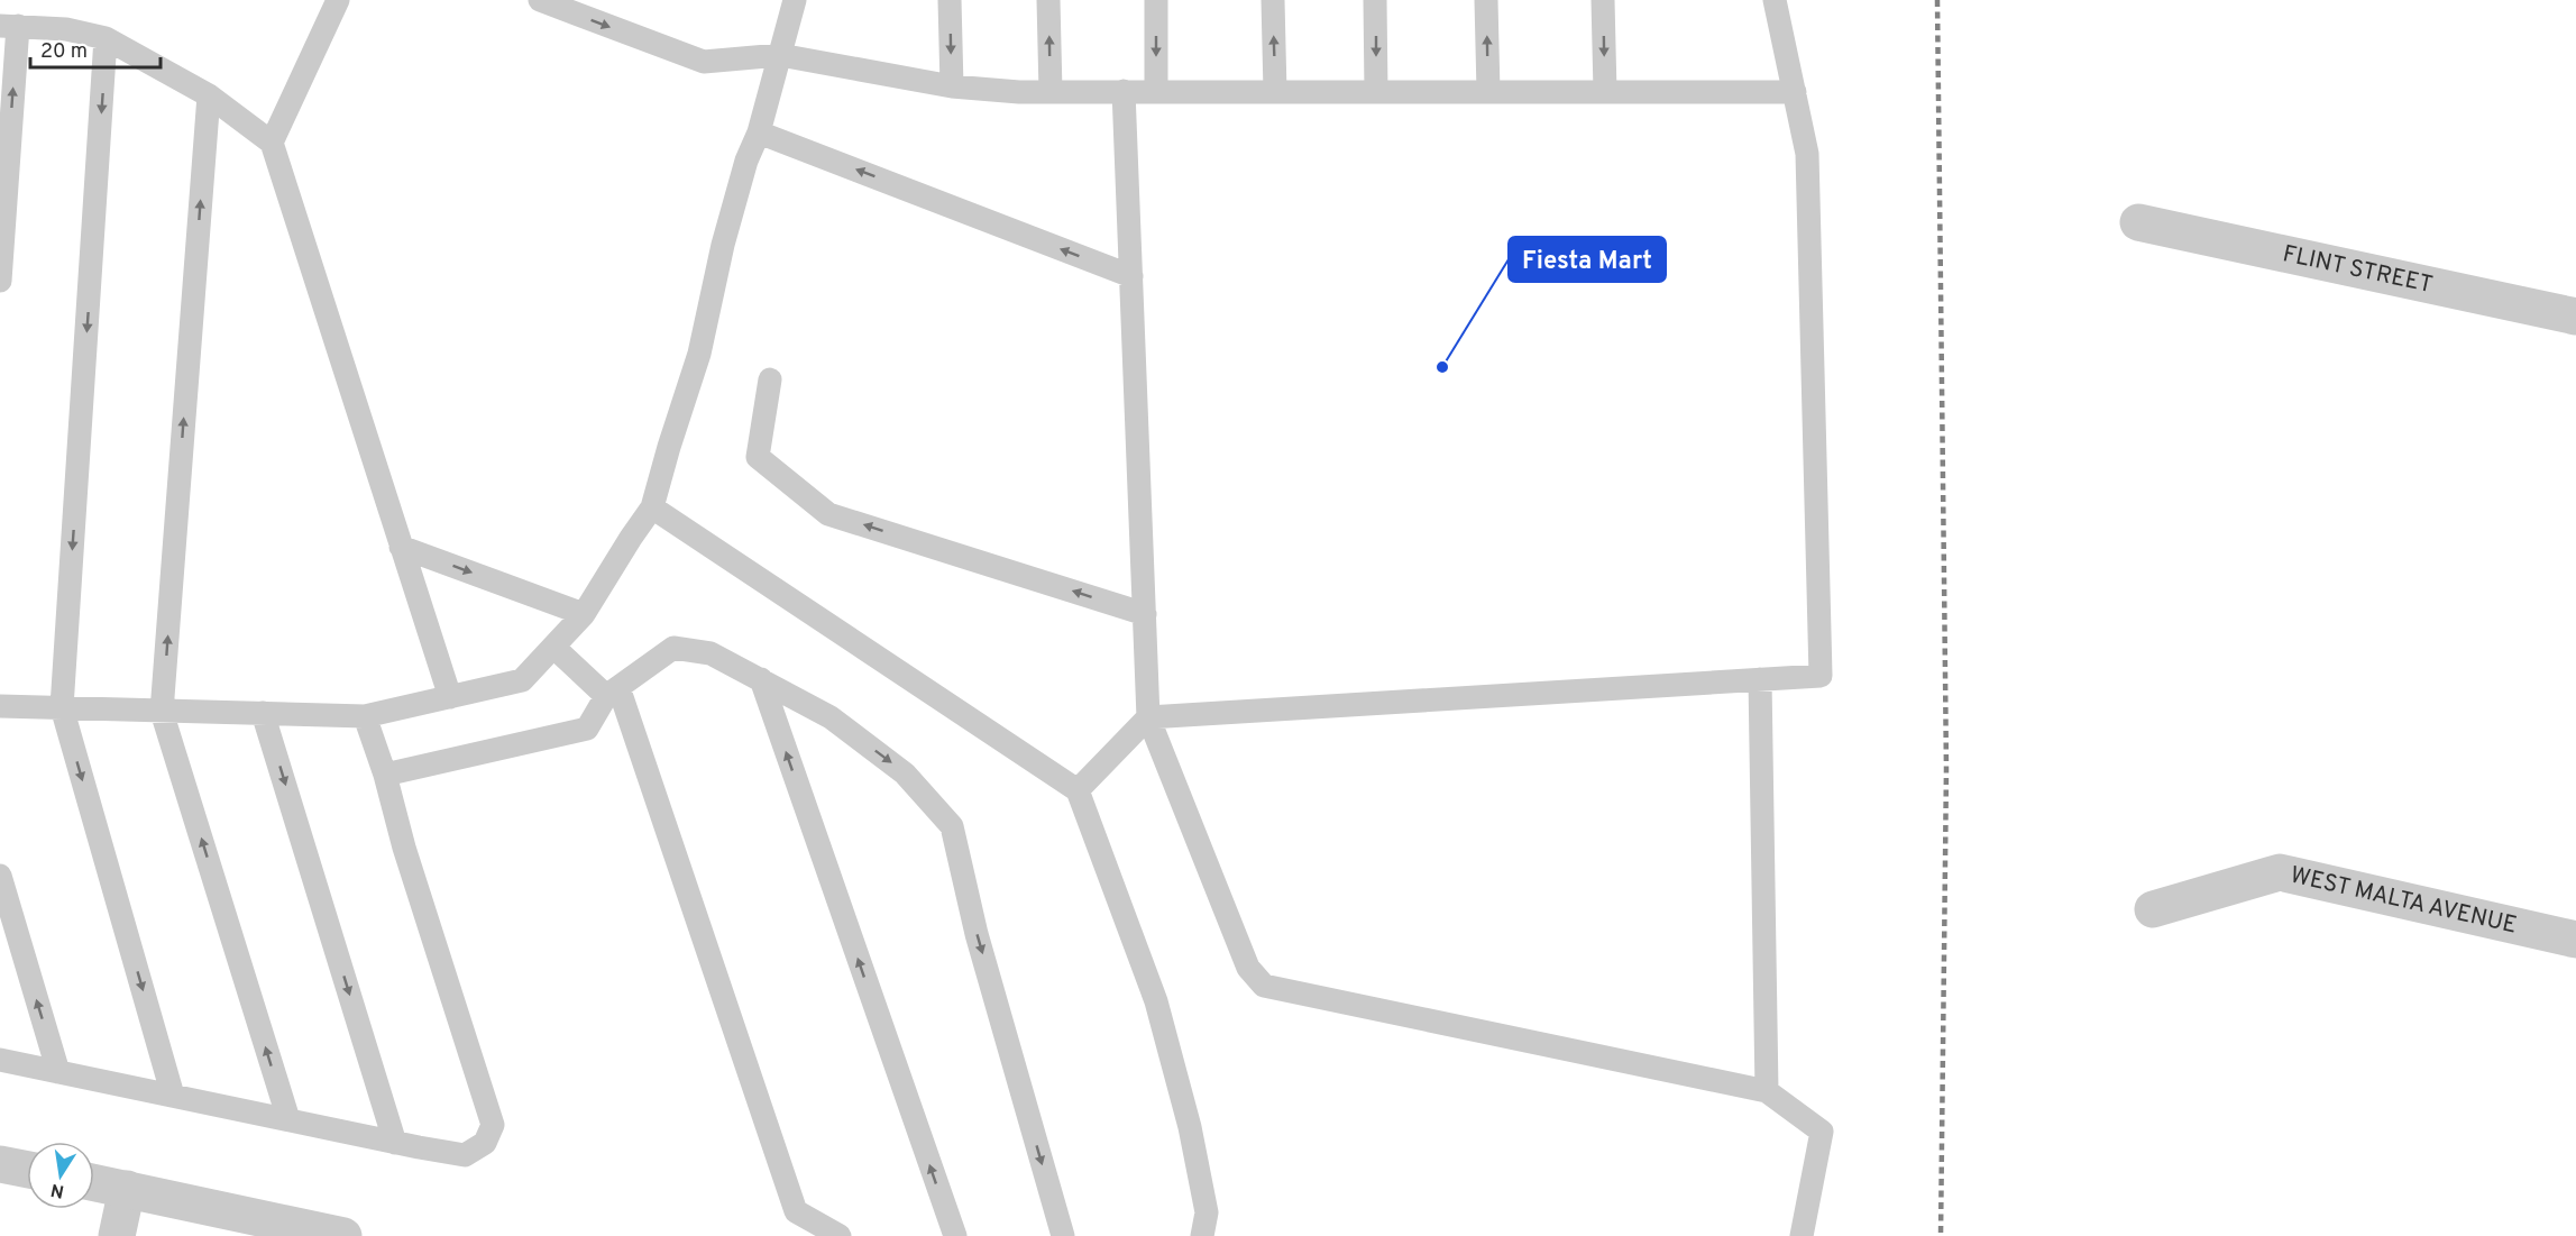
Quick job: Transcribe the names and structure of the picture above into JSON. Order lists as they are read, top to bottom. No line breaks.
{"streets":{"street":["FLINT STREET","WEST MALTA AVENUE"]},"places":["Fiesta Mart"],"scale_bar":"20 m","north":"bottom"}
